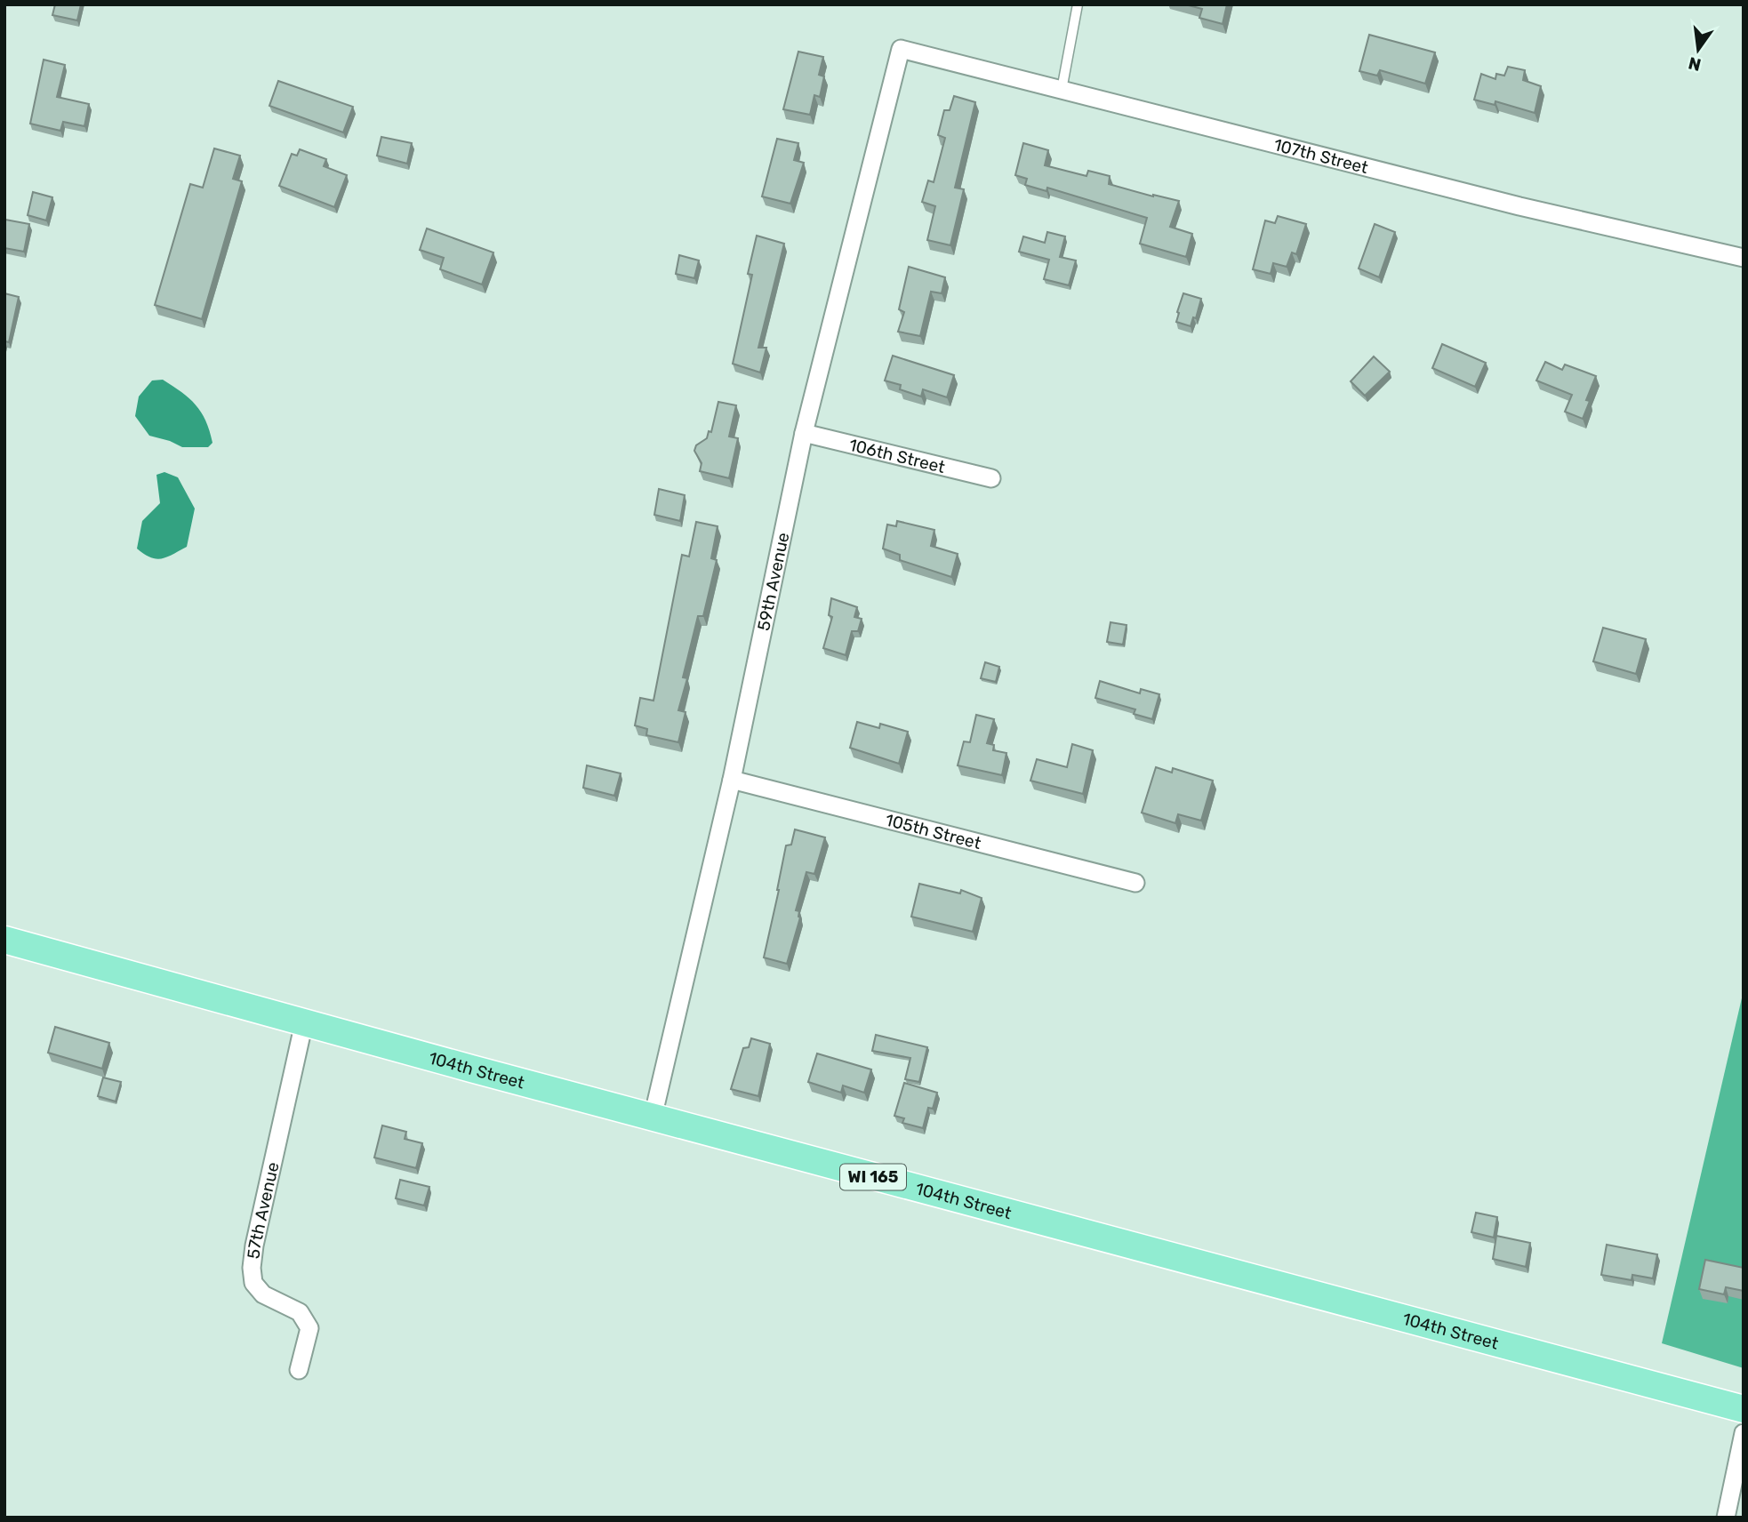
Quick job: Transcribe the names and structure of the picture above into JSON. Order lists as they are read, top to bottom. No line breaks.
{"streets":{"main road":["104th Street","WI 165"],"street":["107th Street","106th Street","59th Avenue","105th Street","57th Avenue"]},"crossings":[["107th Street","59th Avenue"],["106th Street","59th Avenue"],["59th Avenue","105th Street"],["59th Avenue","104th Street"],["104th Street","57th Avenue"]],"north":"bottom"}
